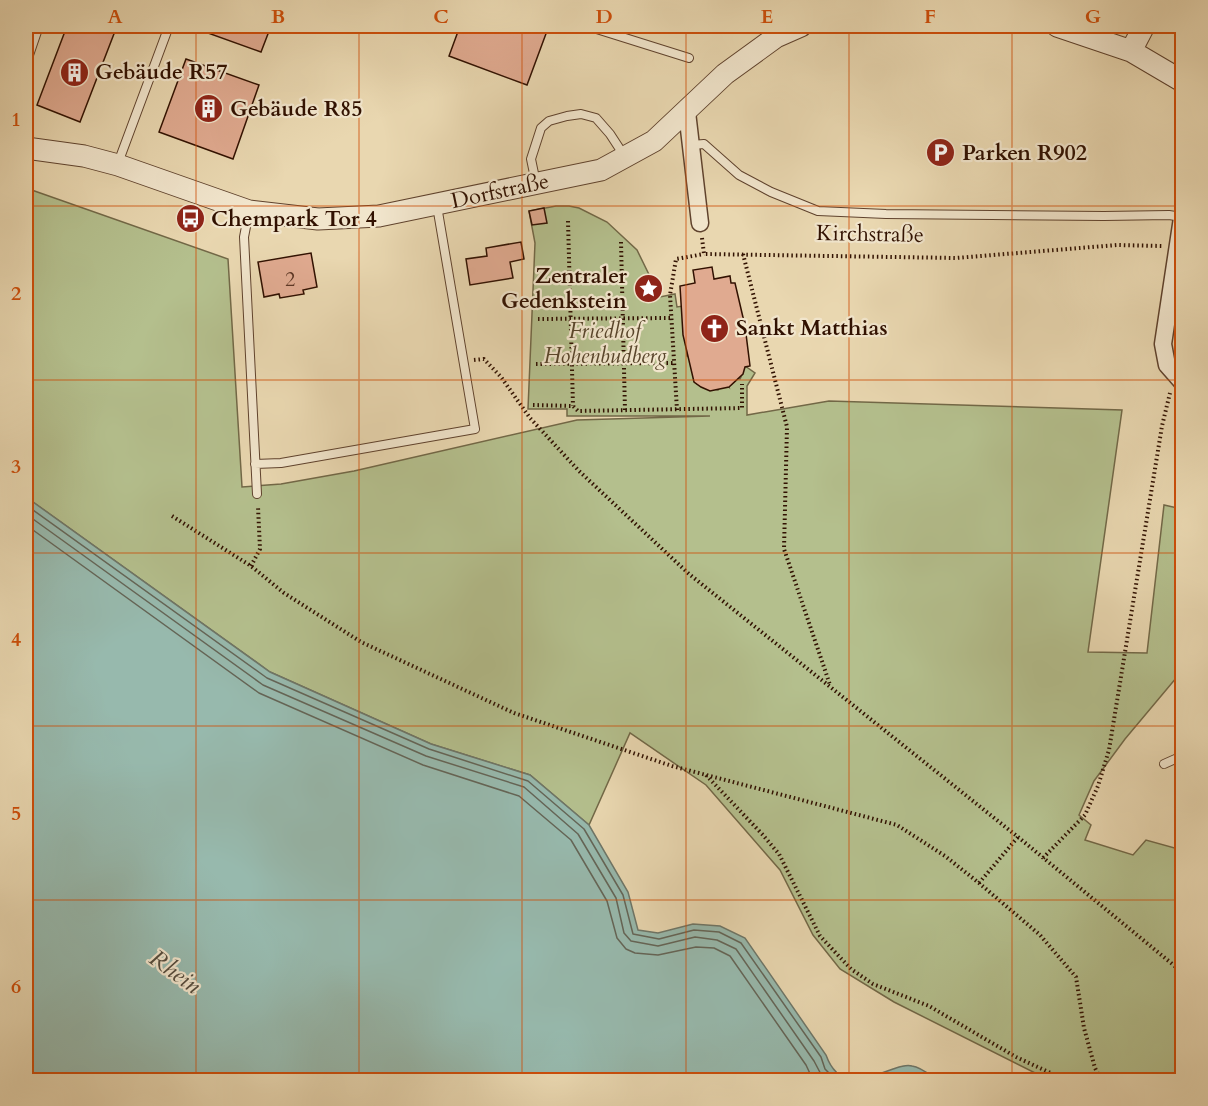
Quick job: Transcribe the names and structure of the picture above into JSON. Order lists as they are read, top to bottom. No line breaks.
{"streets":{"street":["Dorfstraße"],"path":["Kirchstraße"]},"water":["Rhein"],"parks":["Friedhof Hohenbudberg"],"places":{"building":["Gebäude R57","Gebäude R85"],"parking":["Parken R902"],"bus stop":["Chempark Tor 4"],"place":["Zentraler Gedenkstein"],"church":["Sankt Matthias"]},"house_numbers":["2"],"grid":{"columns":["A","B","C","D","E","F","G"],"rows":["1","2","3","4","5","6"]}}
